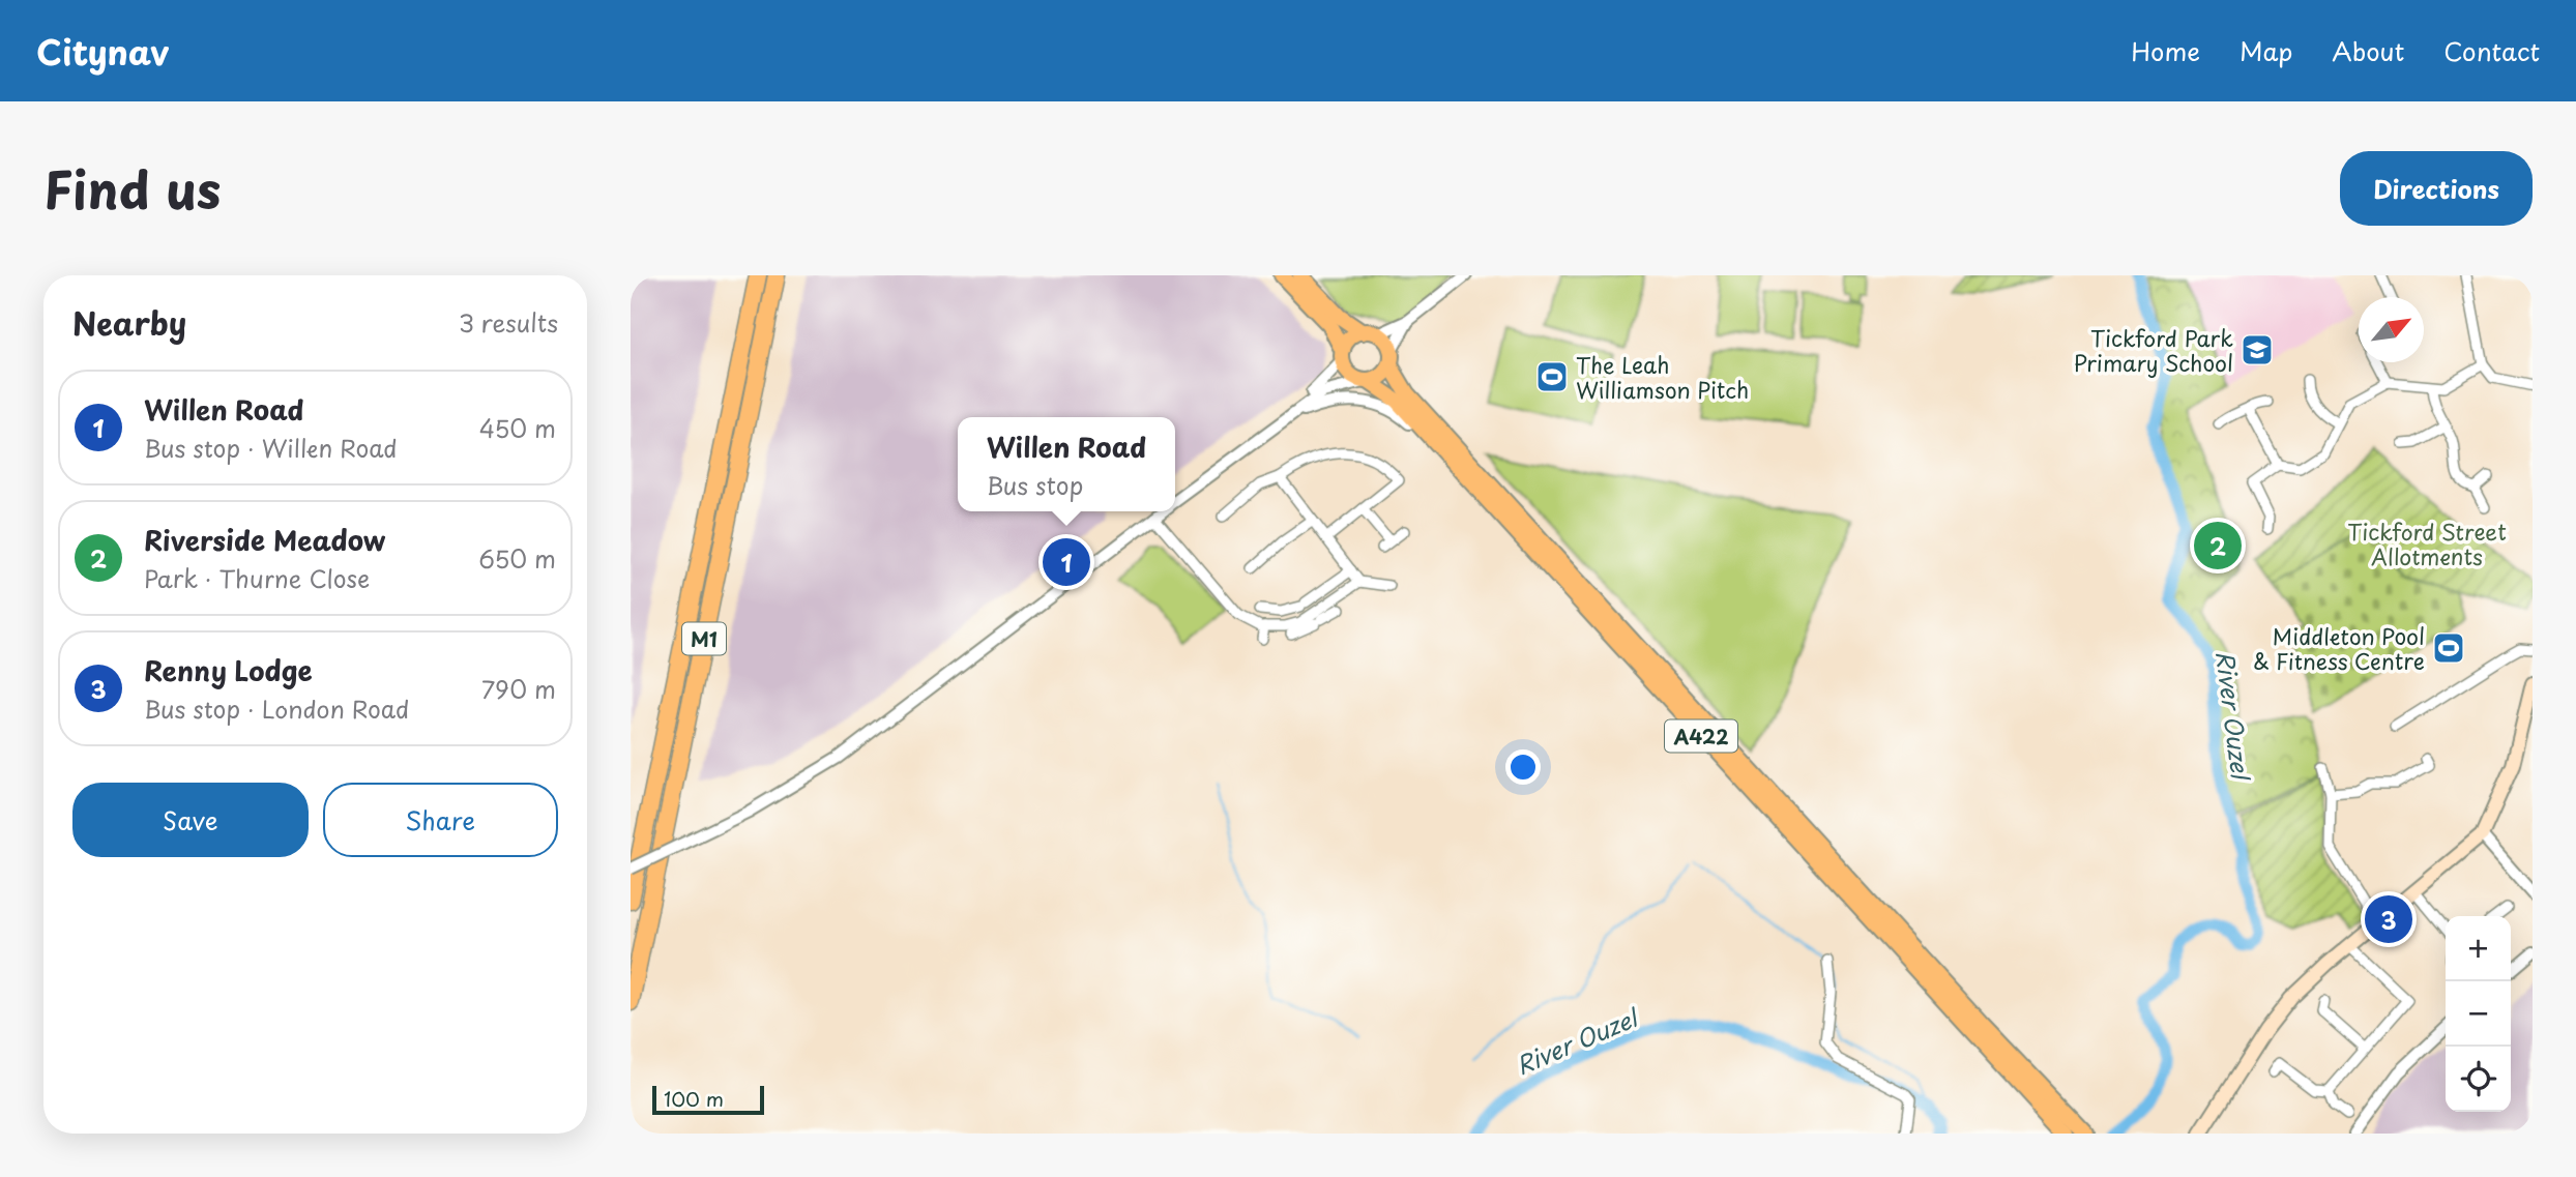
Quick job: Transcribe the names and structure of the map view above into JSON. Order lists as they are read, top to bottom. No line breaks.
{"streets":{"highway":["M1"],"main road":["A422"]},"water":["River Ouzel"],"parks":["Tickford Street Allotments"],"places":{"school or university":["Tickford Park Primary School"],"sports":["The Leah Williamson Pitch","Middleton Pool & Fitness Centre"]},"scale_bar":"100 m","north":"top right","page":{"header":"Citynav","nav":["Home","Map","About","Contact"],"title":"Find us","buttons":["Directions",["Save","Share"]],"heading":["Nearby","3 results"],"list":[{"mark":"1","name":"Willen Road","note":"Bus stop · Willen Road","value":"450 m"},{"mark":"2","name":"Riverside Meadow","note":"Park · Thurne Close","value":"650 m"},{"mark":"3","name":"Renny Lodge","note":"Bus stop · London Road","value":"790 m"}],"popup":["Willen Road","Bus stop"],"pins":["2","1","3"],"map_buttons":["+","−"],"scale":"100 m"}}
